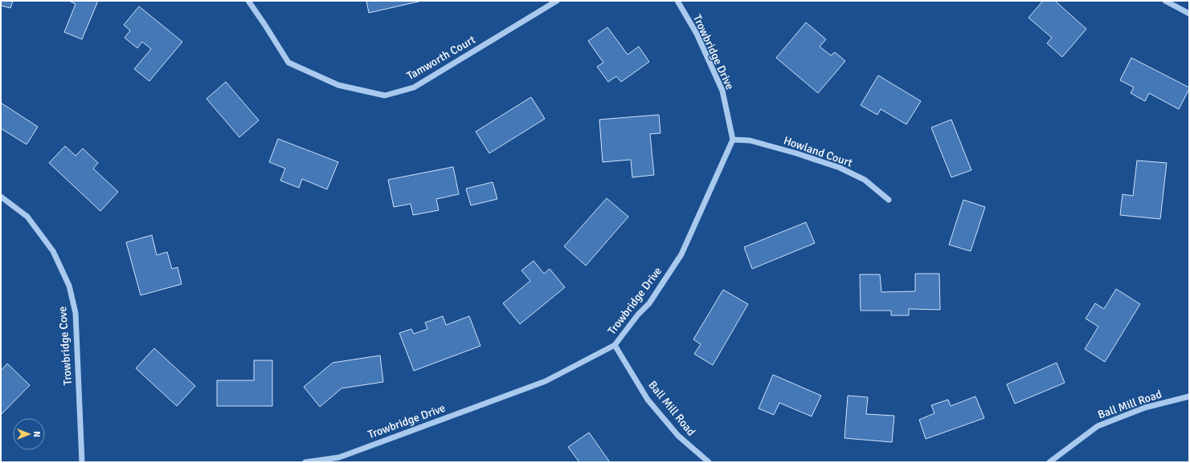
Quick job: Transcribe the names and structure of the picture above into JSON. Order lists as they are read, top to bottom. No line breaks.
{"streets":{"street":["Trowbridge Drive","Tamworth Court","Howland Court","Trowbridge Cove","Ball Mill Road"]},"crossings":[["Trowbridge Drive","Howland Court"],["Trowbridge Drive","Ball Mill Road"]],"north":"right"}
